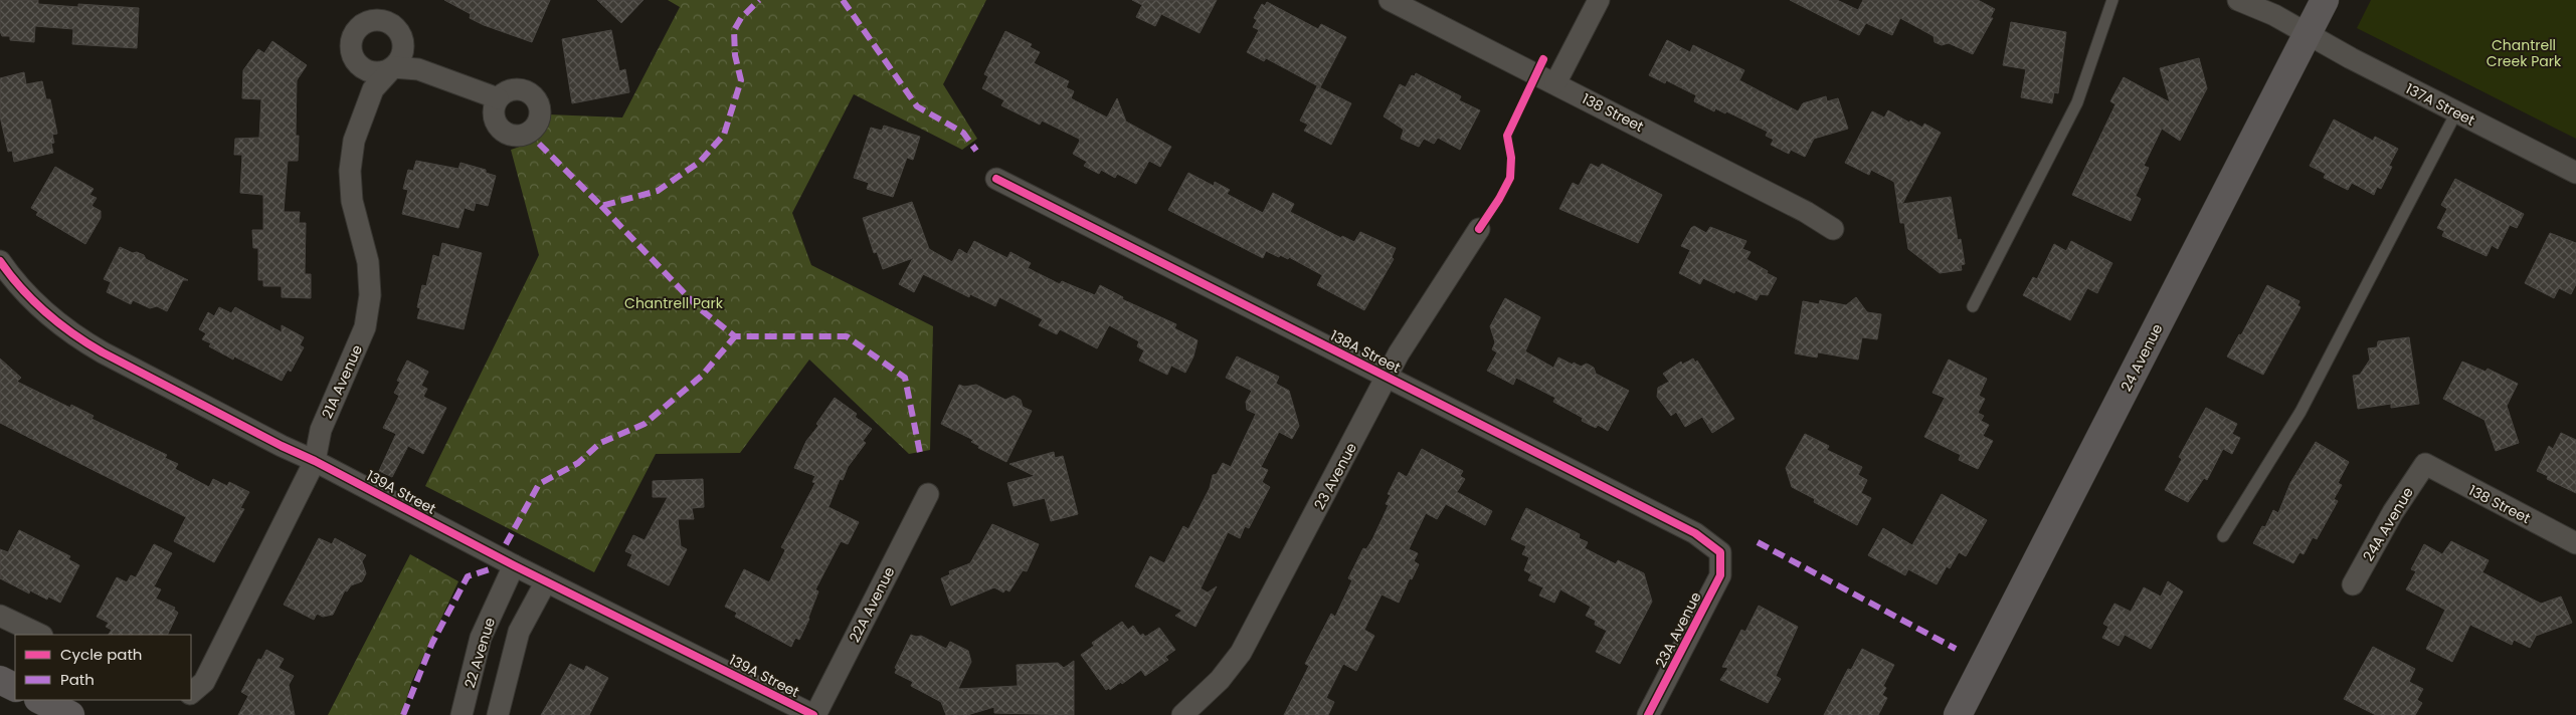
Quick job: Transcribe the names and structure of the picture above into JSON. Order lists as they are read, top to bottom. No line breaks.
{"streets":{"main road":["24 Avenue"],"street":["137A Street","138 Street","138A Street","21A Avenue","23 Avenue","139A Street","24A Avenue","22A Avenue","23A Avenue","22 Avenue"]},"crossings":[["137A Street","24 Avenue"],["138 Street","24A Avenue"],["138A Street","23 Avenue"],["138A Street","23A Avenue"],["21A Avenue","139A Street"],["139A Street","22A Avenue"],["139A Street","22 Avenue"]],"parks":["Chantrell Creek Park","Chantrell Park"],"legend":["Cycle path","Path"]}
